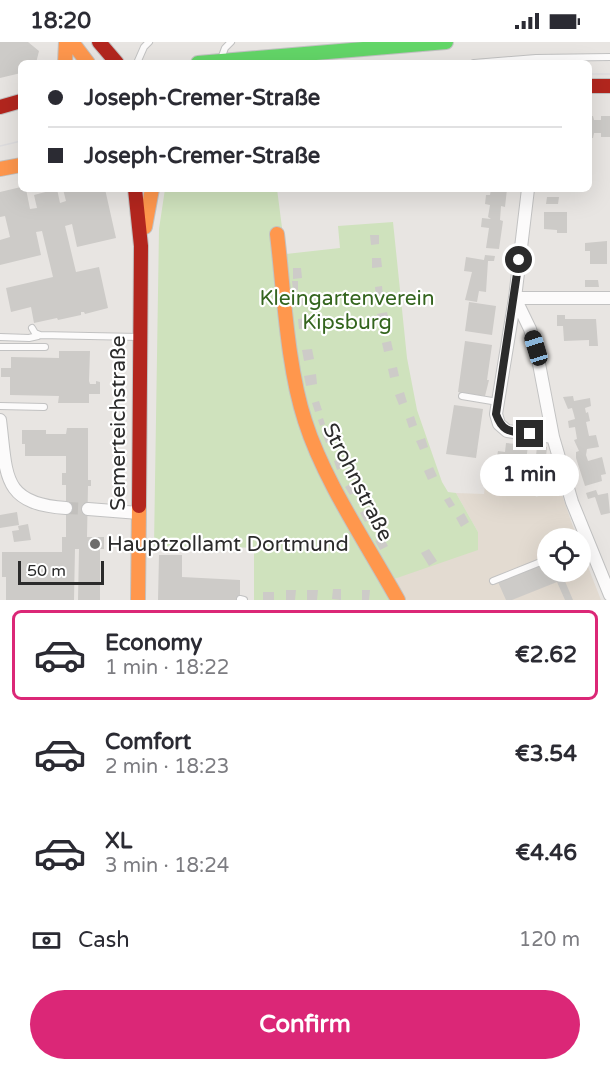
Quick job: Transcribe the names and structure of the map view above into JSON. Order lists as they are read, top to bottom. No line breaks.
{"streets":{"main road":["Semerteichstraße","Strohnstraße"]},"parks":["Kleingartenverein Kipsburg"],"places":["Hauptzollamt Dortmund"],"scale_bar":"50 m","page":{"status":"18:20","banner":["Joseph-Cremer-Straße","Joseph-Cremer-Straße"],"bubble":"1 min","scale":"50 m","list":[{"name":"Economy","note":"1 min · 18:22","value":"€2.62"},{"name":"Comfort","note":"2 min · 18:23","value":"€3.54"},{"name":"XL","note":"3 min · 18:24","value":"€4.46"}],"pay":["Cash","120 m"],"buttons":"Confirm"}}
